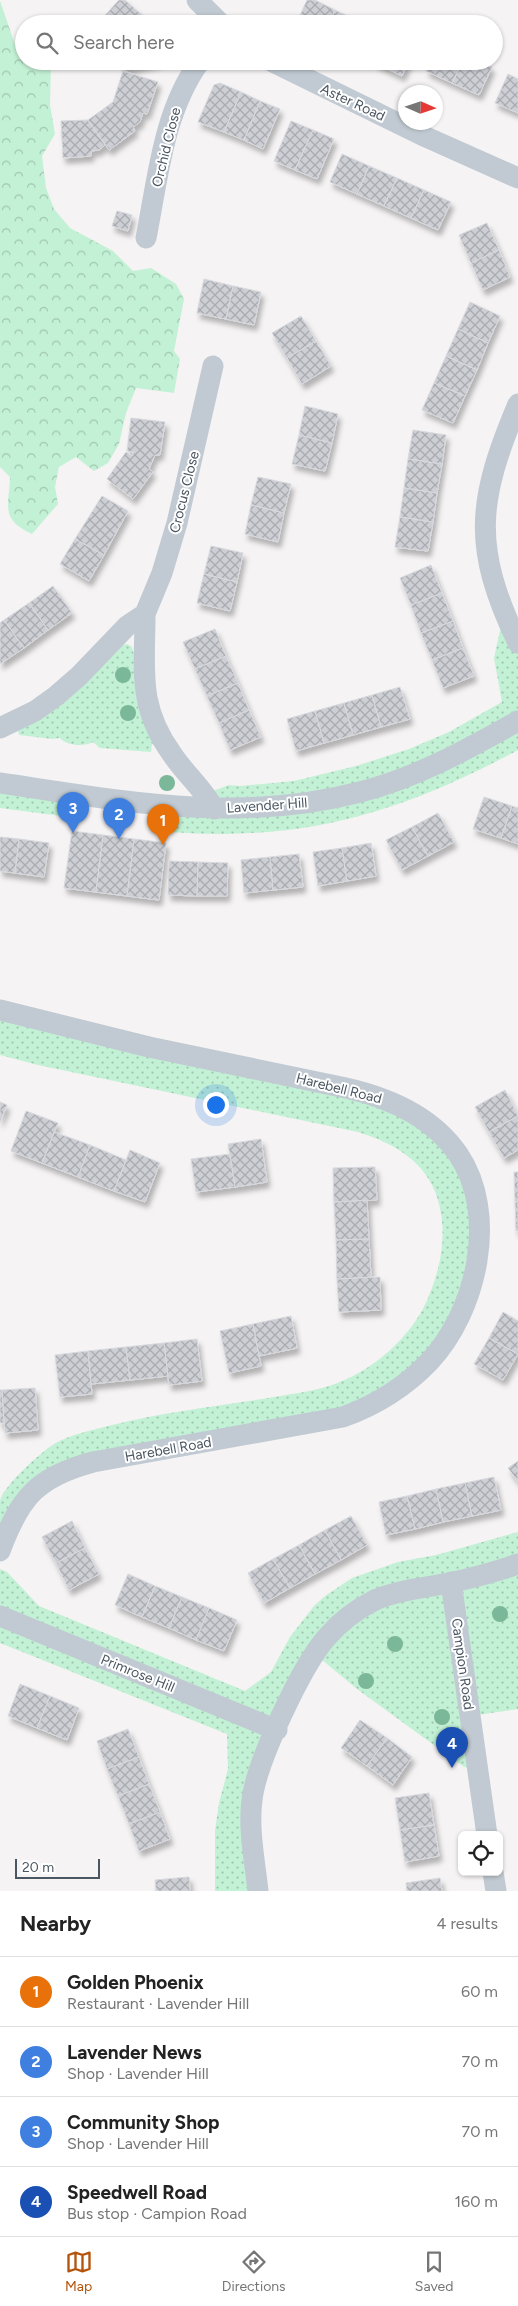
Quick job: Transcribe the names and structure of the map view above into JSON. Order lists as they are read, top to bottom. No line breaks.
{"streets":{"street":["Aster Road","Orchid Close","Crocus Close","Lavender Hill","Harebell Road","Campion Road","Primrose Hill"]},"crossings":[["Crocus Close","Lavender Hill"]],"scale_bar":"20 m","north":"right","page":{"search":"Search here","pins":["3","2","1","4"],"scale":"20 m","heading":["Nearby","4 results"],"list":[{"mark":"1","name":"Golden Phoenix","note":"Restaurant · Lavender Hill","value":"60 m"},{"mark":"2","name":"Lavender News","note":"Shop · Lavender Hill","value":"70 m"},{"mark":"3","name":"Community Shop","note":"Shop · Lavender Hill","value":"70 m"},{"mark":"4","name":"Speedwell Road","note":"Bus stop · Campion Road","value":"160 m"}],"nav":["Map","Directions","Saved"]}}
